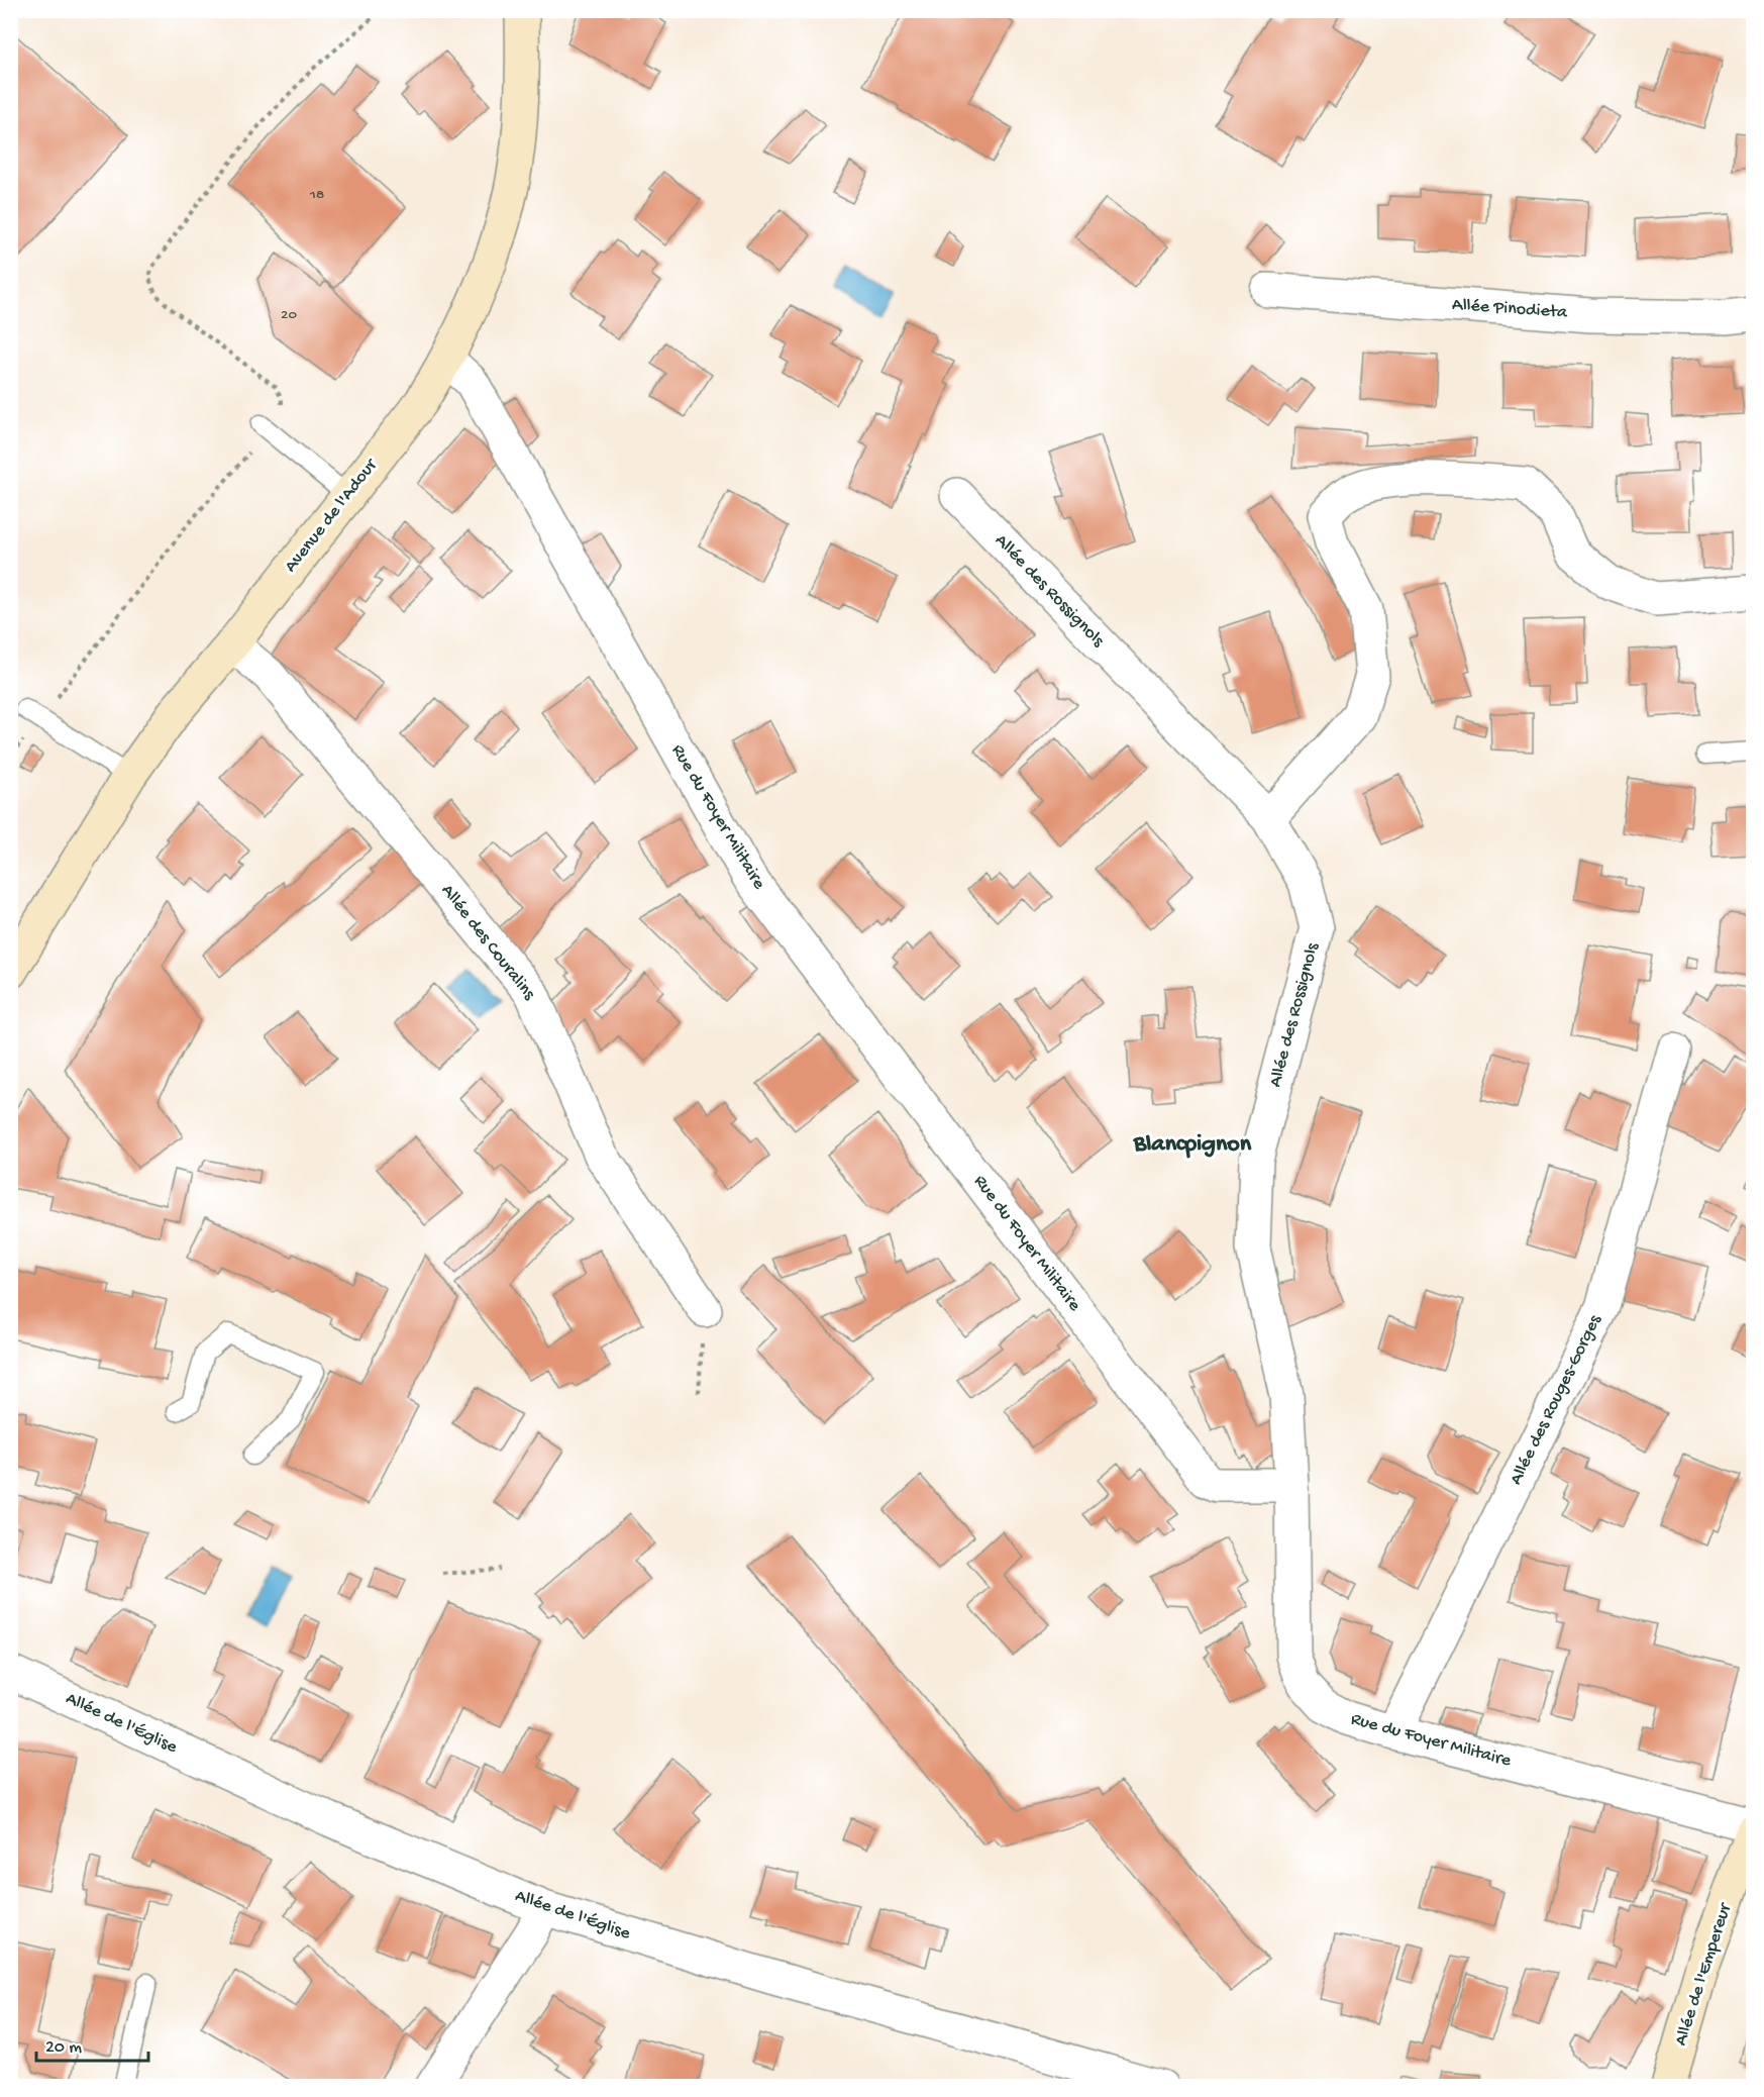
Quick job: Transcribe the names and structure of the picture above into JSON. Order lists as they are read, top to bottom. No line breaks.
{"streets":{"main road":["Avenue de l'Adour","Allée de l'Empereur"],"street":["Allée Pinodieta","Allée des Rossignols","Rue du Foyer Militaire","Allée des Couralins","Allée des Rouges-Gorges","Allée de l'Église"]},"crossings":[["Avenue de l'Adour","Rue du Foyer Militaire"],["Avenue de l'Adour","Allée des Couralins"],["Allée des Rossignols","Rue du Foyer Militaire"],["Rue du Foyer Militaire","Allée des Rouges-Gorges"],["Rue du Foyer Militaire","Allée de l'Empereur"]],"districts":["Blancpignon"],"house_numbers":["18","20"],"scale_bar":"20 m"}
